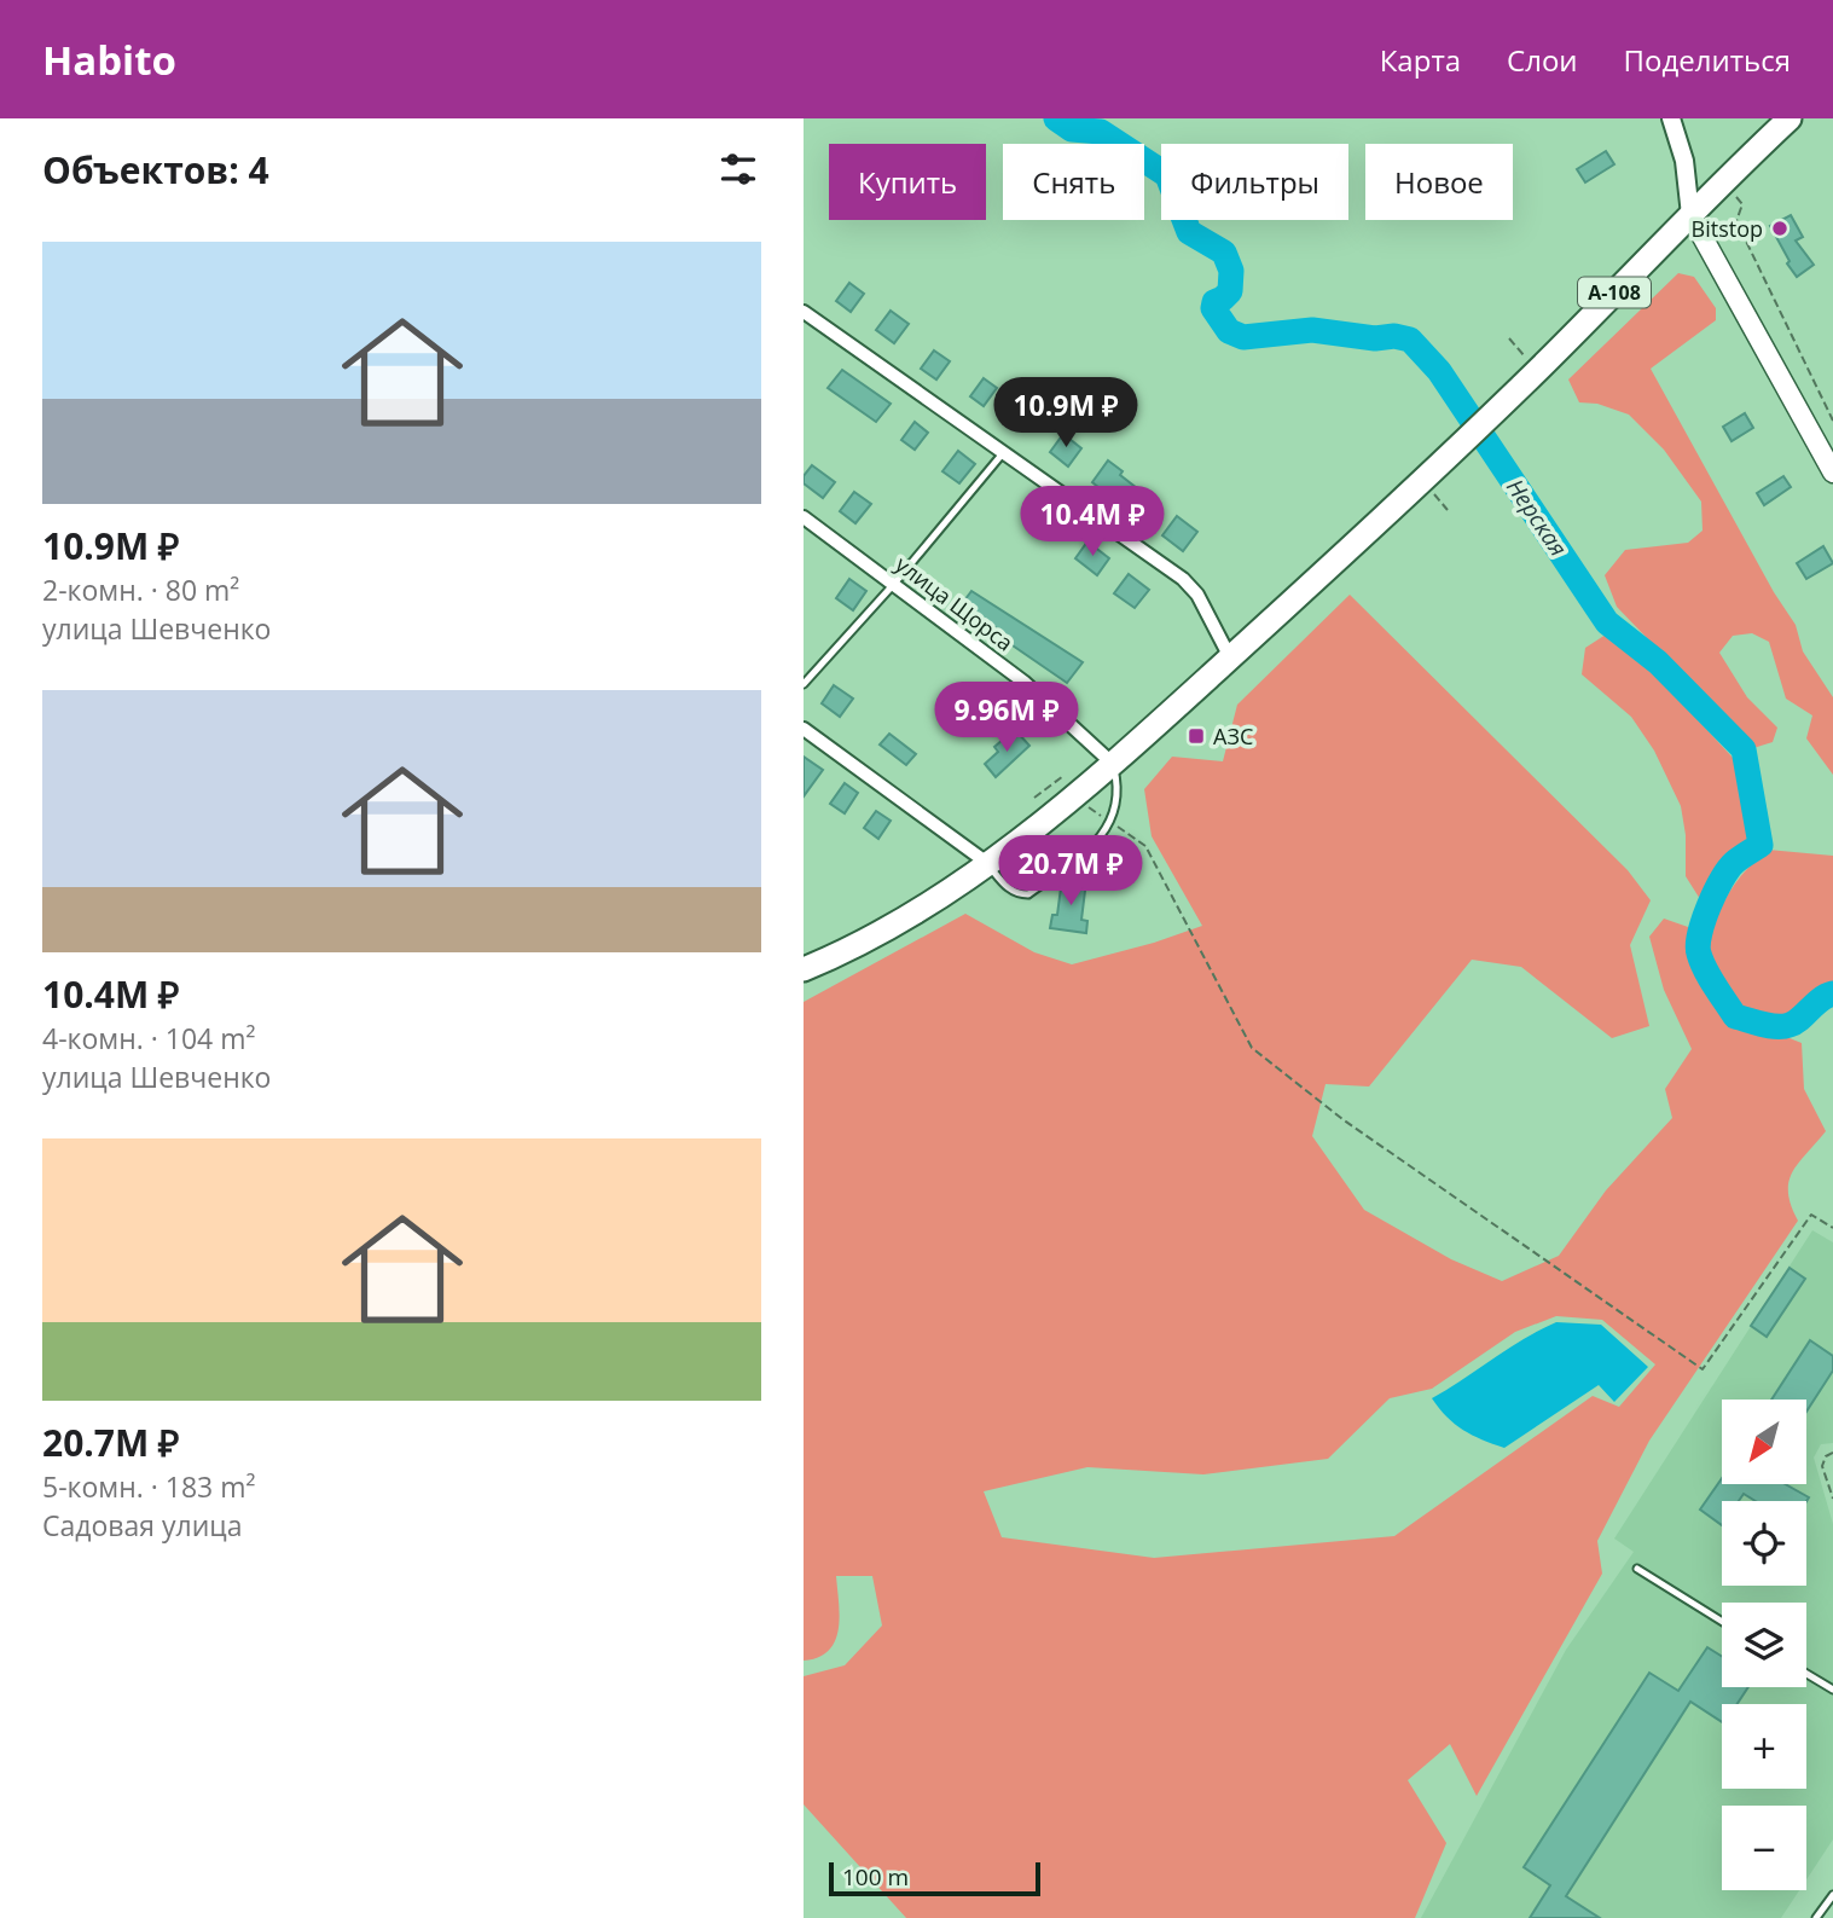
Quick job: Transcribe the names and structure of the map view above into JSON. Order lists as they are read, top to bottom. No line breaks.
{"streets":{"highway":["А-108"],"street":["улица Щорса"]},"crossings":[["А-108","улица Щорса"]],"water":["Нерская"],"places":{"other":["Bitstop"],"transit":["АЗС"]},"scale_bar":"100 m","north":"bottom left","page":{"header":"Habito","nav":["Карта","Слои","Поделиться"],"heading":"Объектов: 4","chip":["Купить","Снять","Фильтры","Новое"],"list":[{"name":"10.9M ₽","note":"2-комн. · 80 m² · улица Шевченко"},{"name":"10.4M ₽","note":"4-комн. · 104 m² · улица Шевченко"},{"name":"20.7M ₽","note":"5-комн. · 183 m² · Садовая улица"}],"price":["10.9M ₽","10.4M ₽","9.96M ₽","20.7M ₽"],"map_buttons":["+","−"],"scale":"100 m"}}
